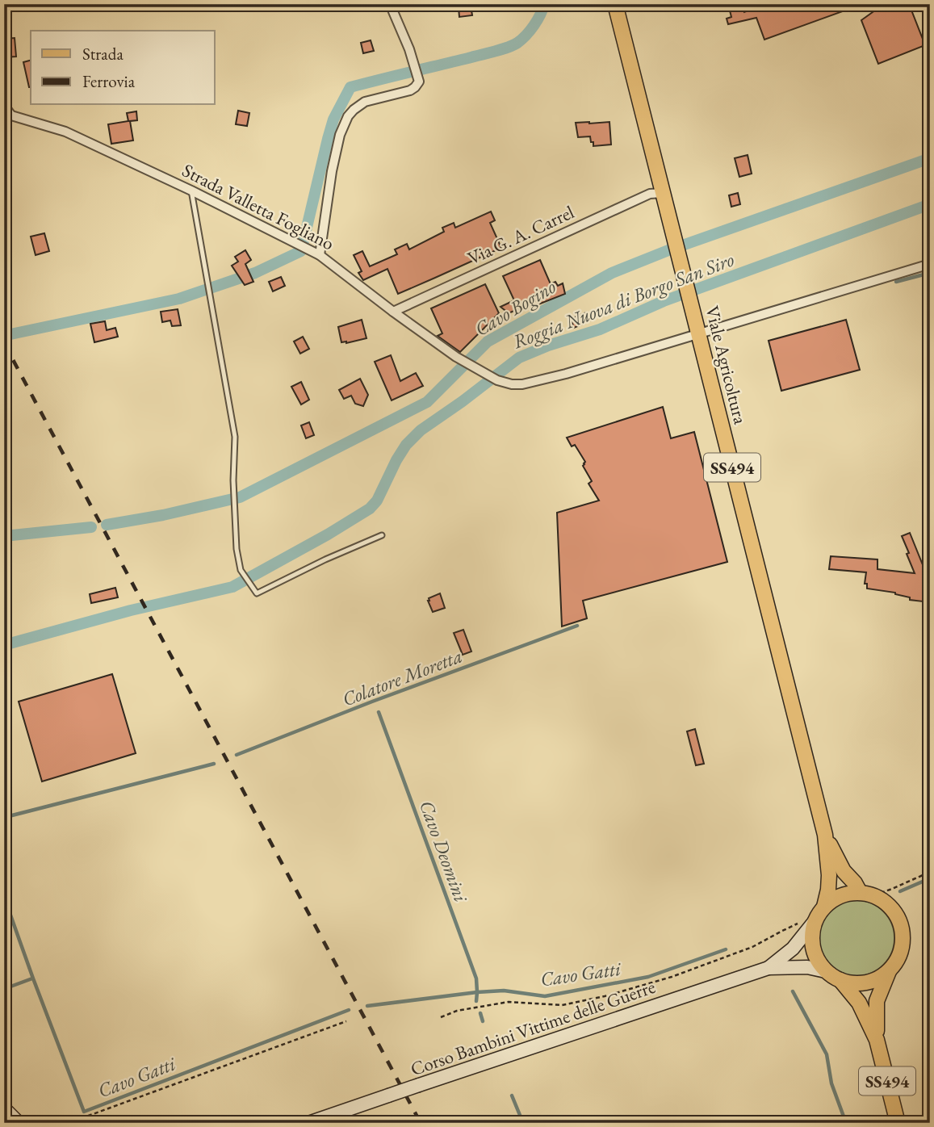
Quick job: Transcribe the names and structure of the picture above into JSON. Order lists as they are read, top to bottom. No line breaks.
{"streets":{"main road":["Viale Agricoltura","SS494","Corso Bambini Vittime delle Guerre"],"street":["Strada Valletta Fogliano","Via G. A. Carrel"]},"crossings":[["Strada Valletta Fogliano","Via G. A. Carrel"],["Strada Valletta Fogliano","Viale Agricoltura"],["Via G. A. Carrel","Viale Agricoltura"],["Viale Agricoltura","Corso Bambini Vittime delle Guerre"]],"water":["Roggia Nuova di Borgo San Siro","Cavo Bogino","Colatore Moretta","Cavo Deomini","Cavo Gatti"],"legend":["Strada","Ferrovia"]}
